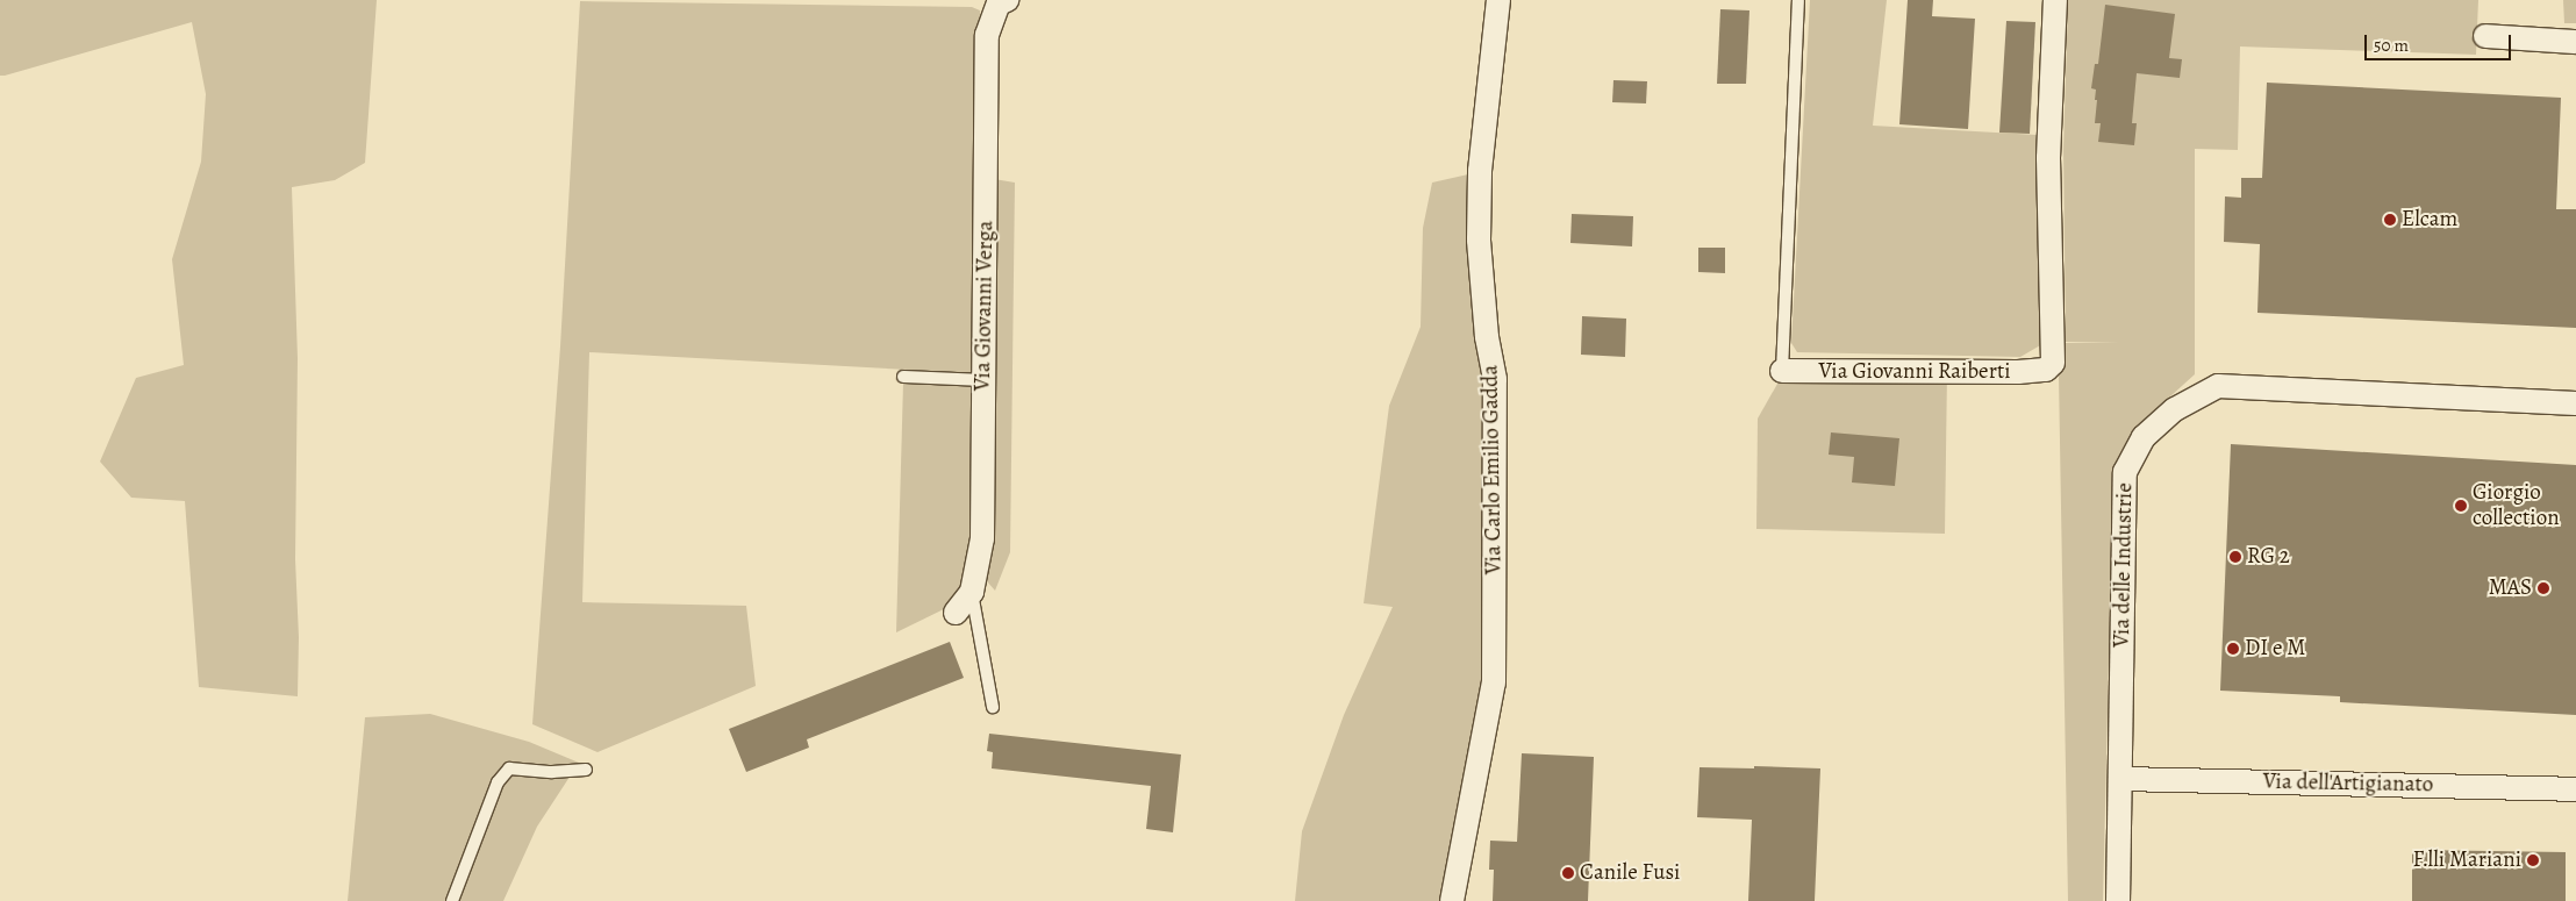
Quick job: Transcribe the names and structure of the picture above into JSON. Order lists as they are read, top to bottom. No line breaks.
{"streets":{"street":["Via Giovanni Verga","Via Giovanni Raiberti","Via Carlo Emilio Gadda","Via delle Industrie","Via dell'Artigianato"]},"crossings":[["Via delle Industrie","Via dell'Artigianato"]],"places":["Elcam","Giorgio collection","RG 2","MAS","DI e M","F.lli Mariani","Canile Fusi"],"scale_bar":"50 m"}
